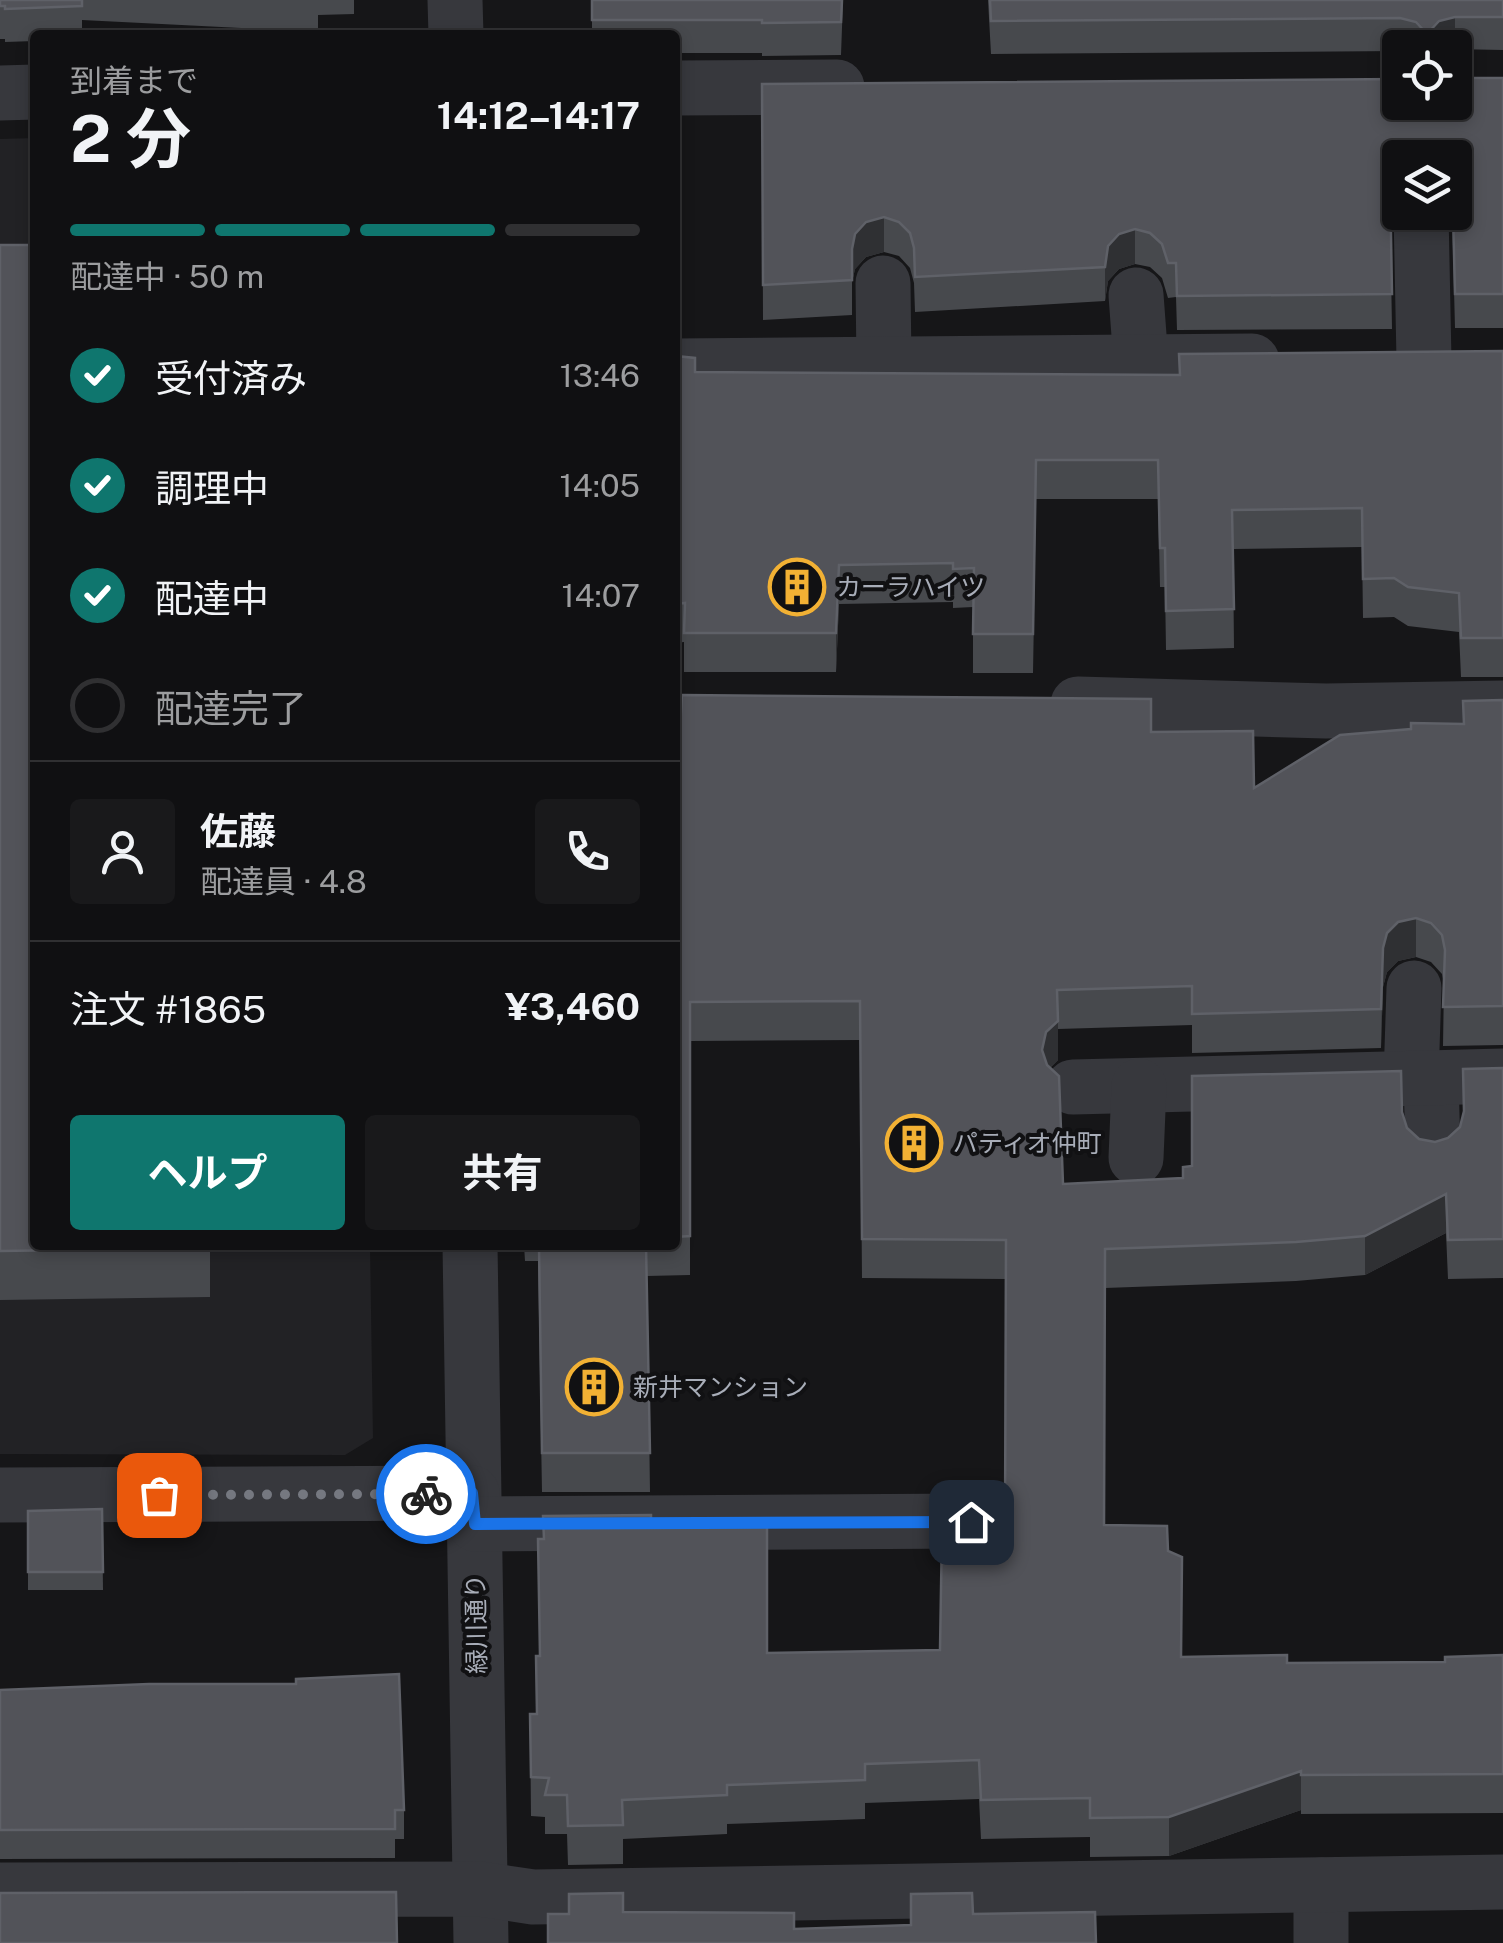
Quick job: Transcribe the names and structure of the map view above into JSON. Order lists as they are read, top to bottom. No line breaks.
{"streets":{"street":["緑川通り"]},"places":{"building":["カーラハイツ","パティオ仲町","新井マンション"]},"page":{"heading":["2 分","到着まで","14:12–14:17"],"panel":["佐藤","配達員 · 4.8","注文 #1865","¥3,460"],"bar":"配達中 · 50 m","list":[["受付済み","13:46"],["調理中","14:05"],["配達中","14:07"],"配達完了"],"buttons":["ヘルプ","共有"]}}
